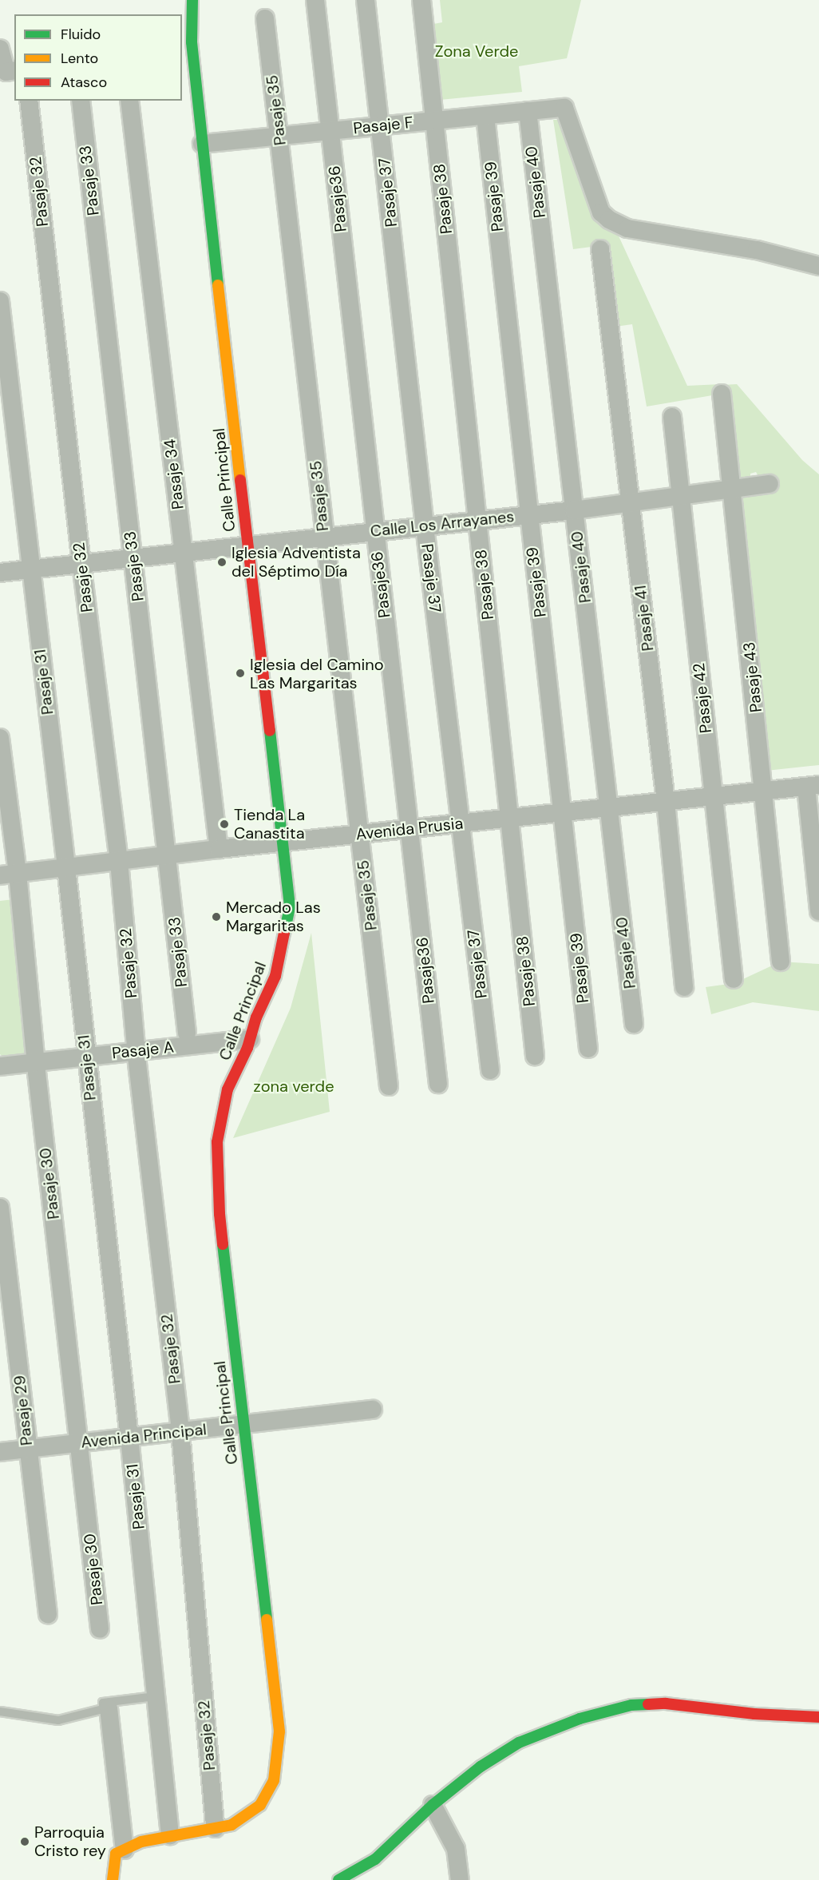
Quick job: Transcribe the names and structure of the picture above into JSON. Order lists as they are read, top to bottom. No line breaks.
{"streets":{"street":["Pasaje 35","Pasaje F","Pasaje 33","Pasaje 40","Pasaje 32","Pasaje 37","Pasaje 39","Pasaje36","Pasaje 38","Pasaje 34","Calle Principal","Calle Los Arrayanes","Pasaje 41","Pasaje 43","Pasaje 31","Pasaje 42","Avenida Prusia","Pasaje A","Pasaje 30","Pasaje 29","Avenida Principal"]},"crossings":[["Pasaje 35","Pasaje F"],["Pasaje 35","Calle Los Arrayanes"],["Pasaje 35","Avenida Prusia"],["Pasaje F","Pasaje 40"],["Pasaje F","Pasaje 37"],["Pasaje F","Pasaje 39"],["Pasaje F","Pasaje36"],["Pasaje F","Pasaje 38"],["Pasaje F","Calle Principal"],["Pasaje 33","Calle Los Arrayanes"],["Pasaje 33","Avenida Prusia"],["Pasaje 40","Calle Los Arrayanes"],["Pasaje 40","Avenida Prusia"],["Pasaje 32","Calle Principal"],["Pasaje 32","Calle Los Arrayanes"],["Pasaje 32","Avenida Prusia"],["Pasaje 32","Pasaje A"],["Pasaje 32","Avenida Principal"],["Pasaje 37","Calle Los Arrayanes"],["Pasaje 37","Avenida Prusia"],["Pasaje 39","Calle Los Arrayanes"],["Pasaje 39","Avenida Prusia"],["Pasaje36","Calle Los Arrayanes"],["Pasaje36","Avenida Prusia"],["Pasaje 38","Calle Los Arrayanes"],["Pasaje 38","Avenida Prusia"],["Pasaje 34","Calle Los Arrayanes"],["Pasaje 34","Avenida Prusia"],["Calle Principal","Calle Los Arrayanes"],["Calle Principal","Pasaje 31"],["Calle Principal","Avenida Prusia"],["Calle Principal","Pasaje A"],["Calle Principal","Avenida Principal"],["Calle Los Arrayanes","Pasaje 41"],["Calle Los Arrayanes","Pasaje 43"],["Calle Los Arrayanes","Pasaje 31"],["Calle Los Arrayanes","Pasaje 42"],["Pasaje 41","Avenida Prusia"],["Pasaje 43","Avenida Prusia"],["Pasaje 31","Avenida Prusia"],["Pasaje 31","Pasaje A"],["Pasaje 31","Avenida Principal"],["Pasaje 42","Avenida Prusia"],["Avenida Prusia","Pasaje 30"],["Pasaje A","Pasaje 30"],["Pasaje 30","Avenida Principal"],["Pasaje 29","Avenida Principal"]],"parks":["Zona Verde","zona verde"],"places":["Iglesia Adventista del Séptimo Día","Iglesia del Camino Las Margaritas","Tienda La Canastita","Mercado Las Margaritas","Parroquia Cristo rey"],"legend":["Fluido","Lento","Atasco"]}
